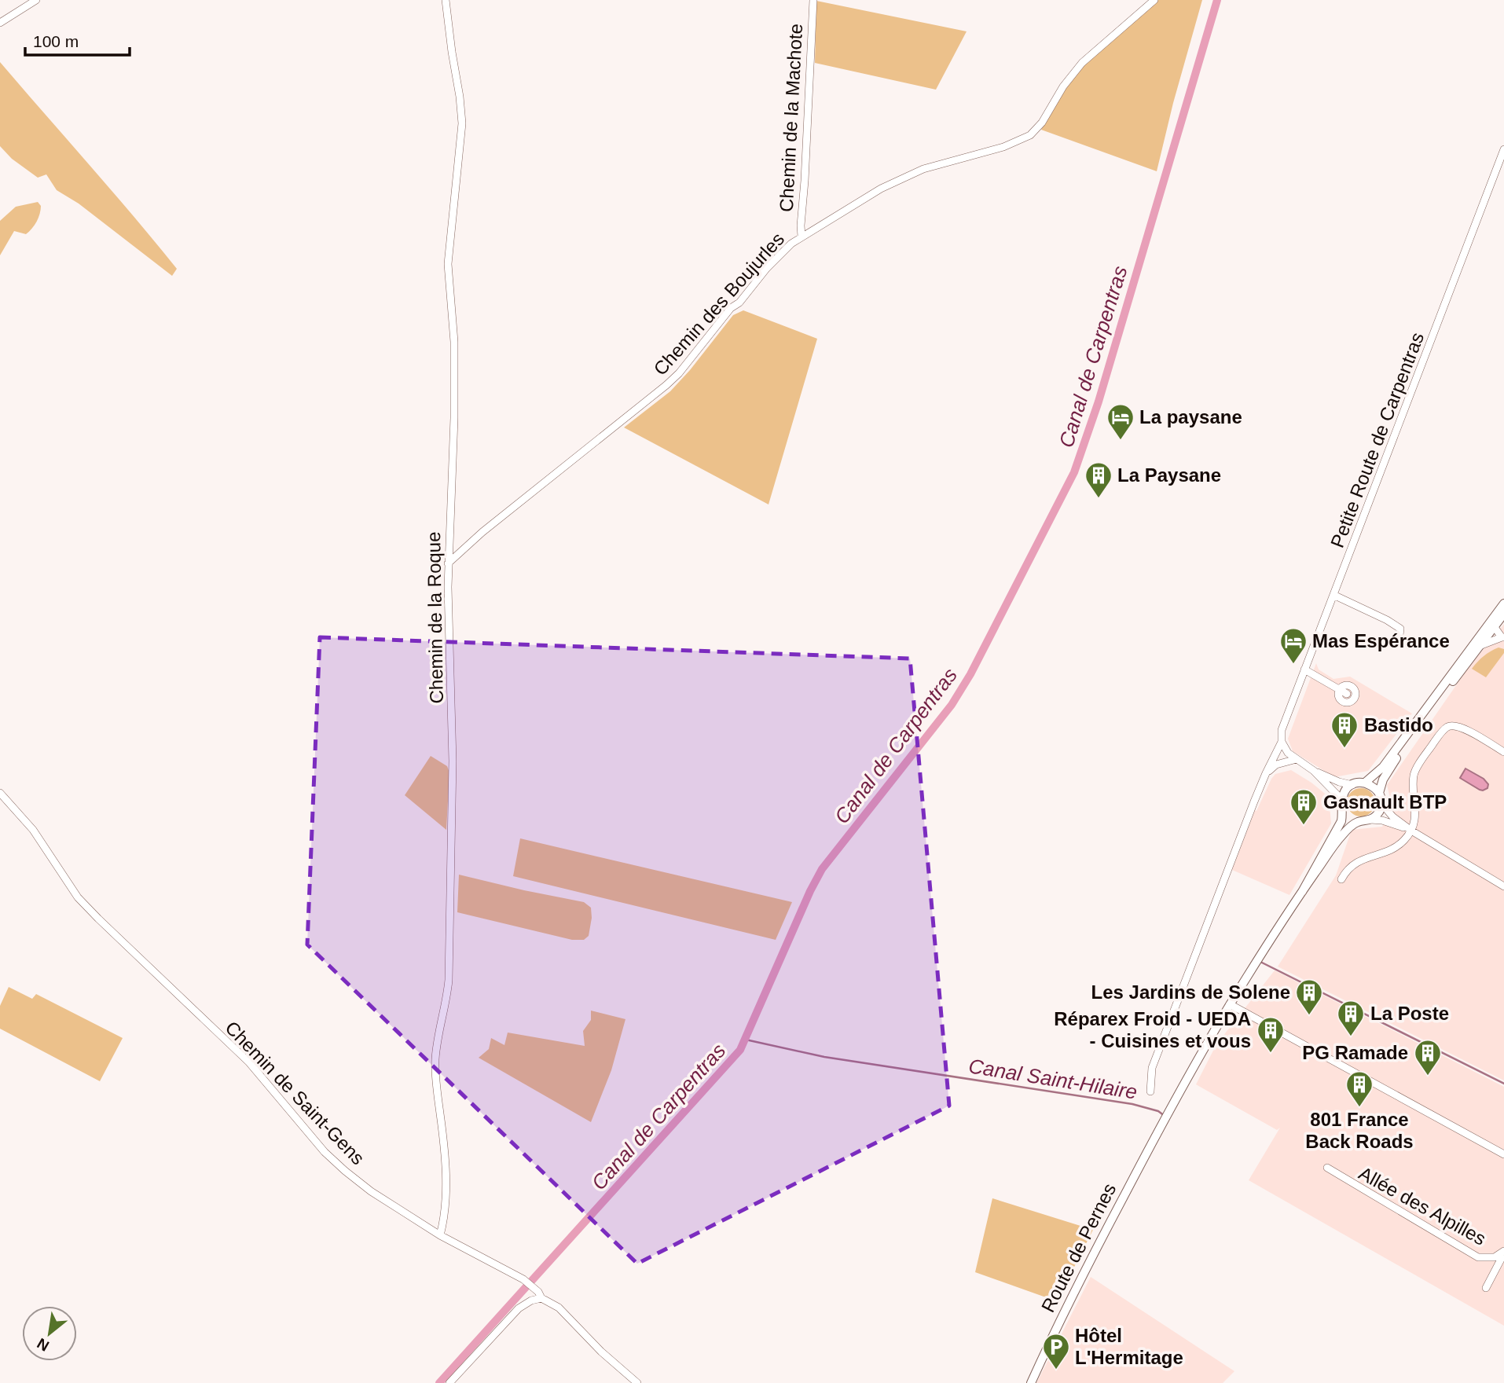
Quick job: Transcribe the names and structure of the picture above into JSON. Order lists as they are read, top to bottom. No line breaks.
{"streets":{"main road":["Route de Pernes"],"street":["Chemin de la Machote","Chemin des Boujurles","Petite Route de Carpentras","Chemin de la Roque","Chemin de Saint-Gens","Allée des Alpilles"]},"crossings":[["Chemin de la Machote","Chemin des Boujurles"],["Chemin des Boujurles","Chemin de la Roque"],["Chemin de la Roque","Chemin de Saint-Gens"]],"water":["Canal de Carpentras","Canal Saint-Hilaire"],"places":{"hotel":["La paysane","Mas Espérance"],"building":["La Paysane","Bastido","Gasnault BTP","Les Jardins de Solene","La Poste","Réparex Froid - UEDA - Cuisines et vous","PG Ramade","801 France Back Roads"],"parking":["Hôtel L'Hermitage"]},"scale_bar":"100 m","north":"bottom left"}
